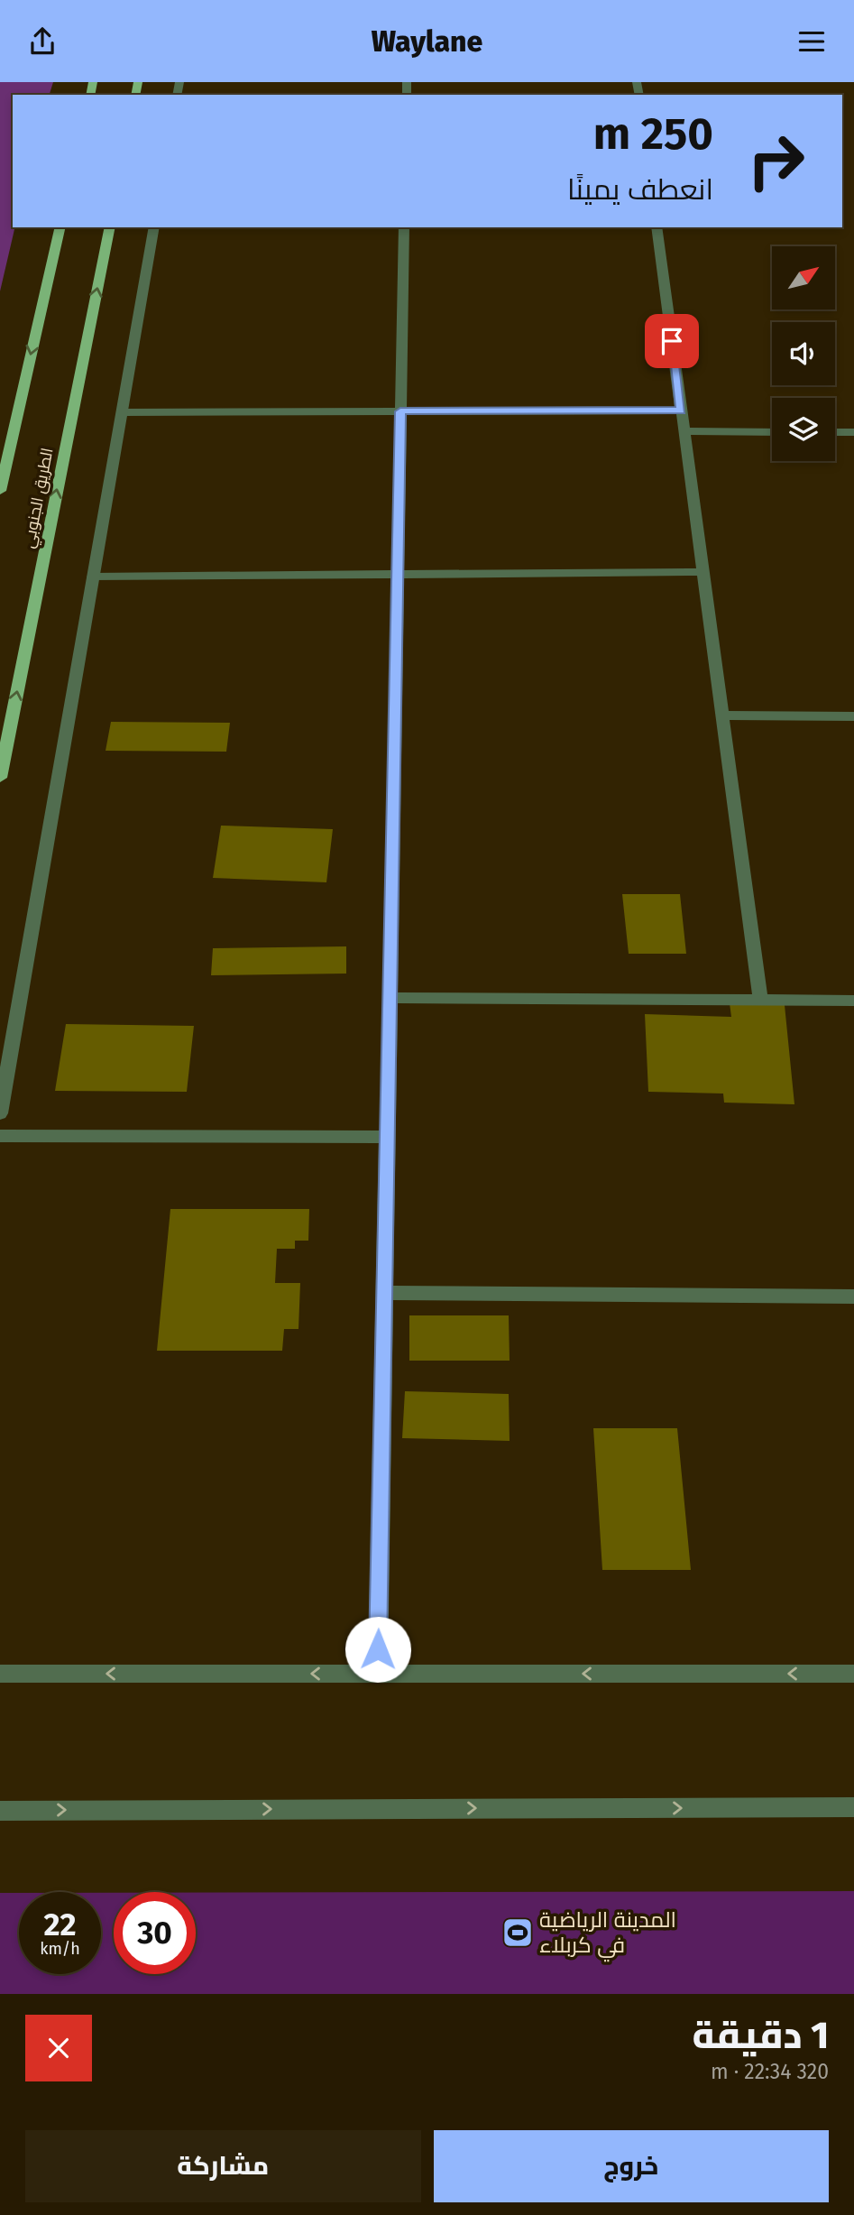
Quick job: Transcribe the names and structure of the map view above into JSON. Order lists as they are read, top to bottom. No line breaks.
{"streets":{"main road":["الطريق الجنوبي"]},"places":{"sports":["المدينة الرياضية في كربلاء"]},"north":"top right","page":{"header":"Waylane","turn":["250 m","انعطف يمينًا"],"speed":"22 km/h","limit":"30","heading":["1 دقيقة","320 m · 22:34"],"buttons":["خروج","مشاركة"]}}
